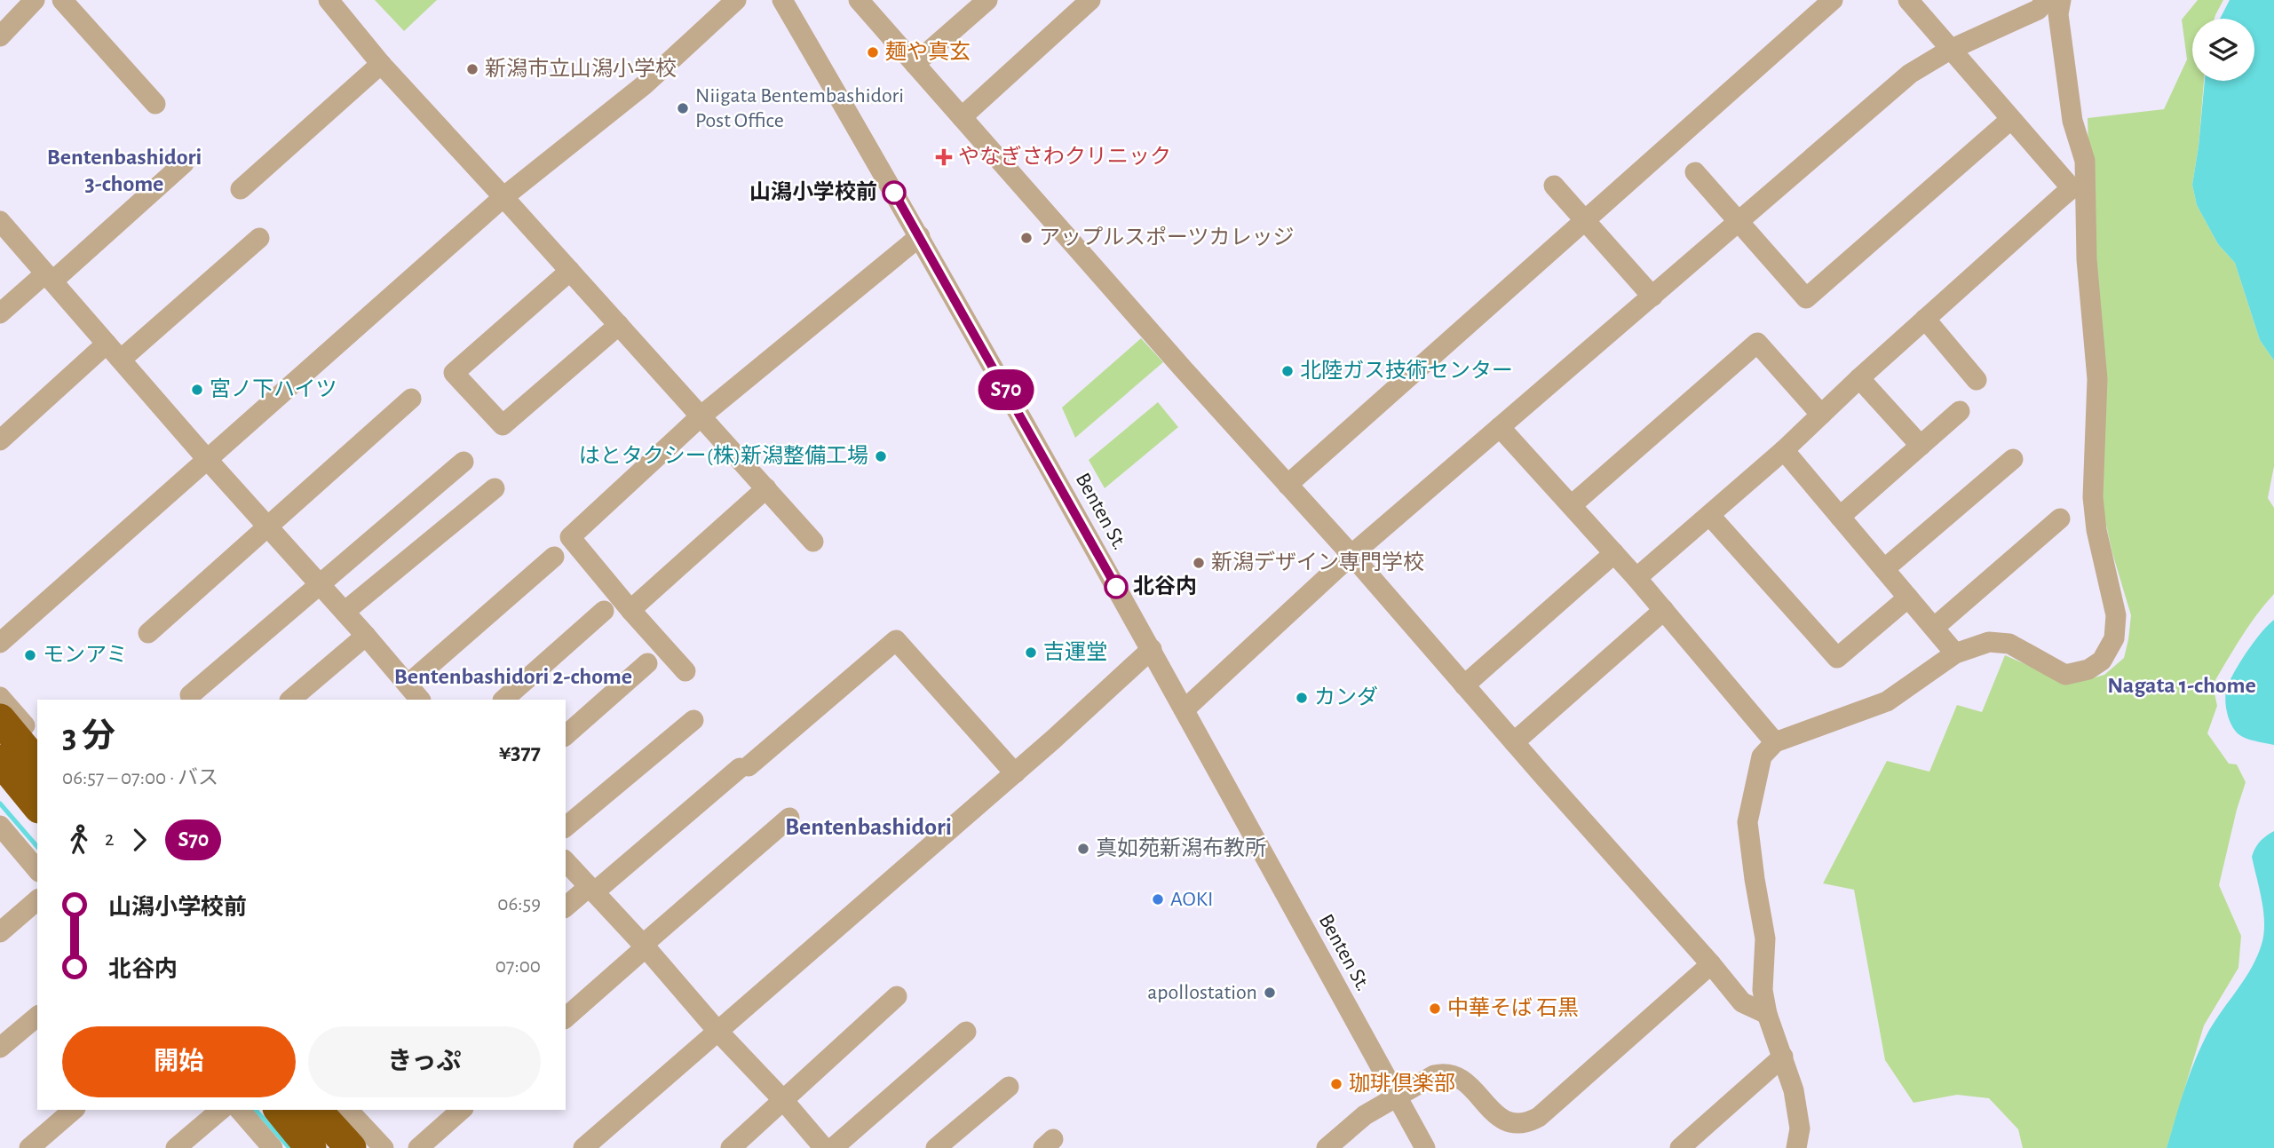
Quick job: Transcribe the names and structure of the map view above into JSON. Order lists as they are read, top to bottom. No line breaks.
{"streets":{"street":["Benten St."]},"districts":["Bentenbashidori 3-chome","Bentenbashidori 2-chome","Nagata 1-chome","Bentenbashidori"],"places":{"other":["麺や真玄","新潟市立山潟小学校","Niigata Bentembashidori Post Office","山潟小学校前","アップルスポーツカレッジ","北陸ガス技術センター","宮ノ下ハイツ","はとタクシー(株)新潟整備工場","新潟デザイン専門学校","北谷内","吉運堂","モンアミ","カンダ","真如苑新潟布教所","AOKI","apollostation","中華そば 石黒","珈琲倶楽部"],"health":["やなぎさわクリニック"]},"lines":["bus line S70"],"page":{"on_map":"S70","heading":["3 分","06:57 – 07:00 · バス","¥377"],"legs":["2","S70"],"list":[{"name":"山潟小学校前","value":"06:59"},{"name":"北谷内","value":"07:00"}],"buttons":["開始","きっぷ"]}}
